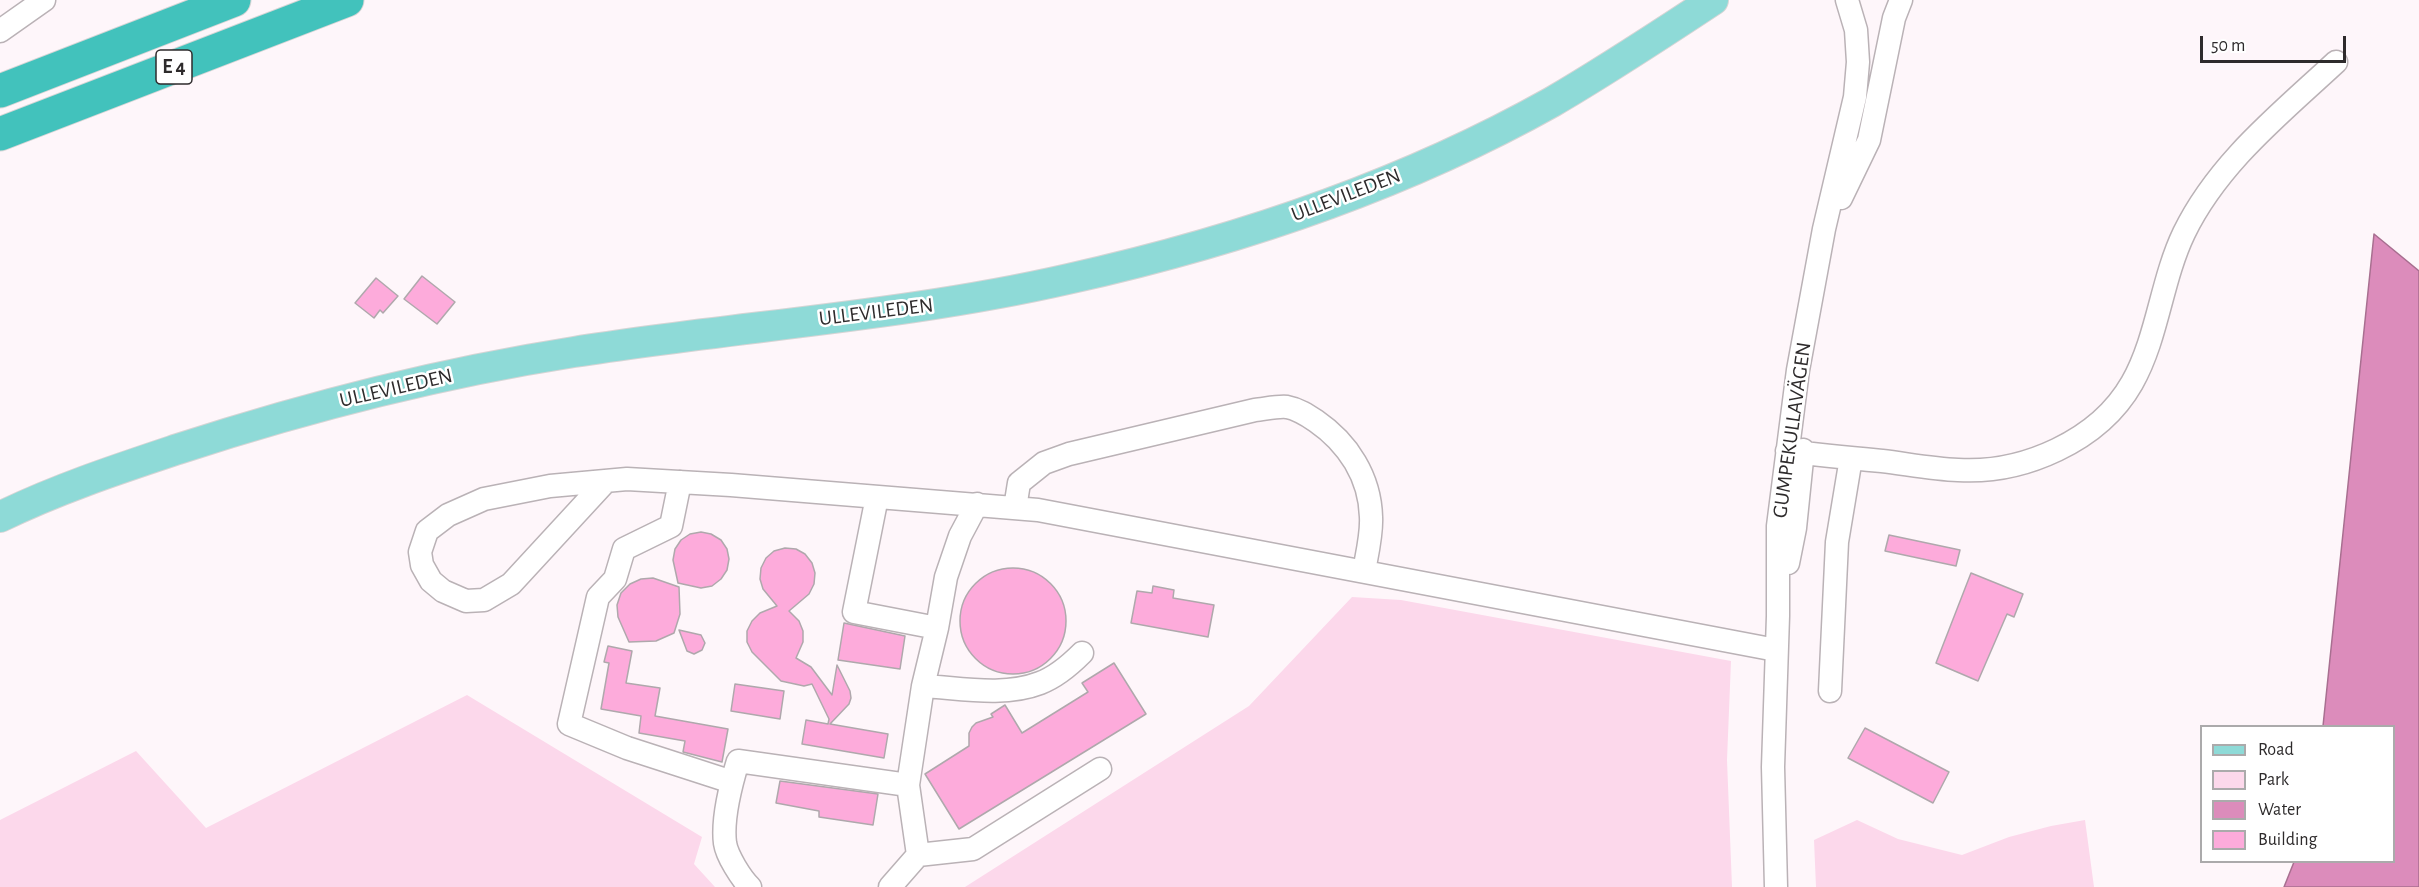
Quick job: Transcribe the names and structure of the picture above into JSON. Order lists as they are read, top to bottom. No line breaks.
{"streets":{"highway":["E 4"],"main road":["ULLEVILEDEN"],"street":["GUMPEKULLAVÄGEN"]},"legend":["Road","Park","Water","Building"],"scale_bar":"50 m"}
